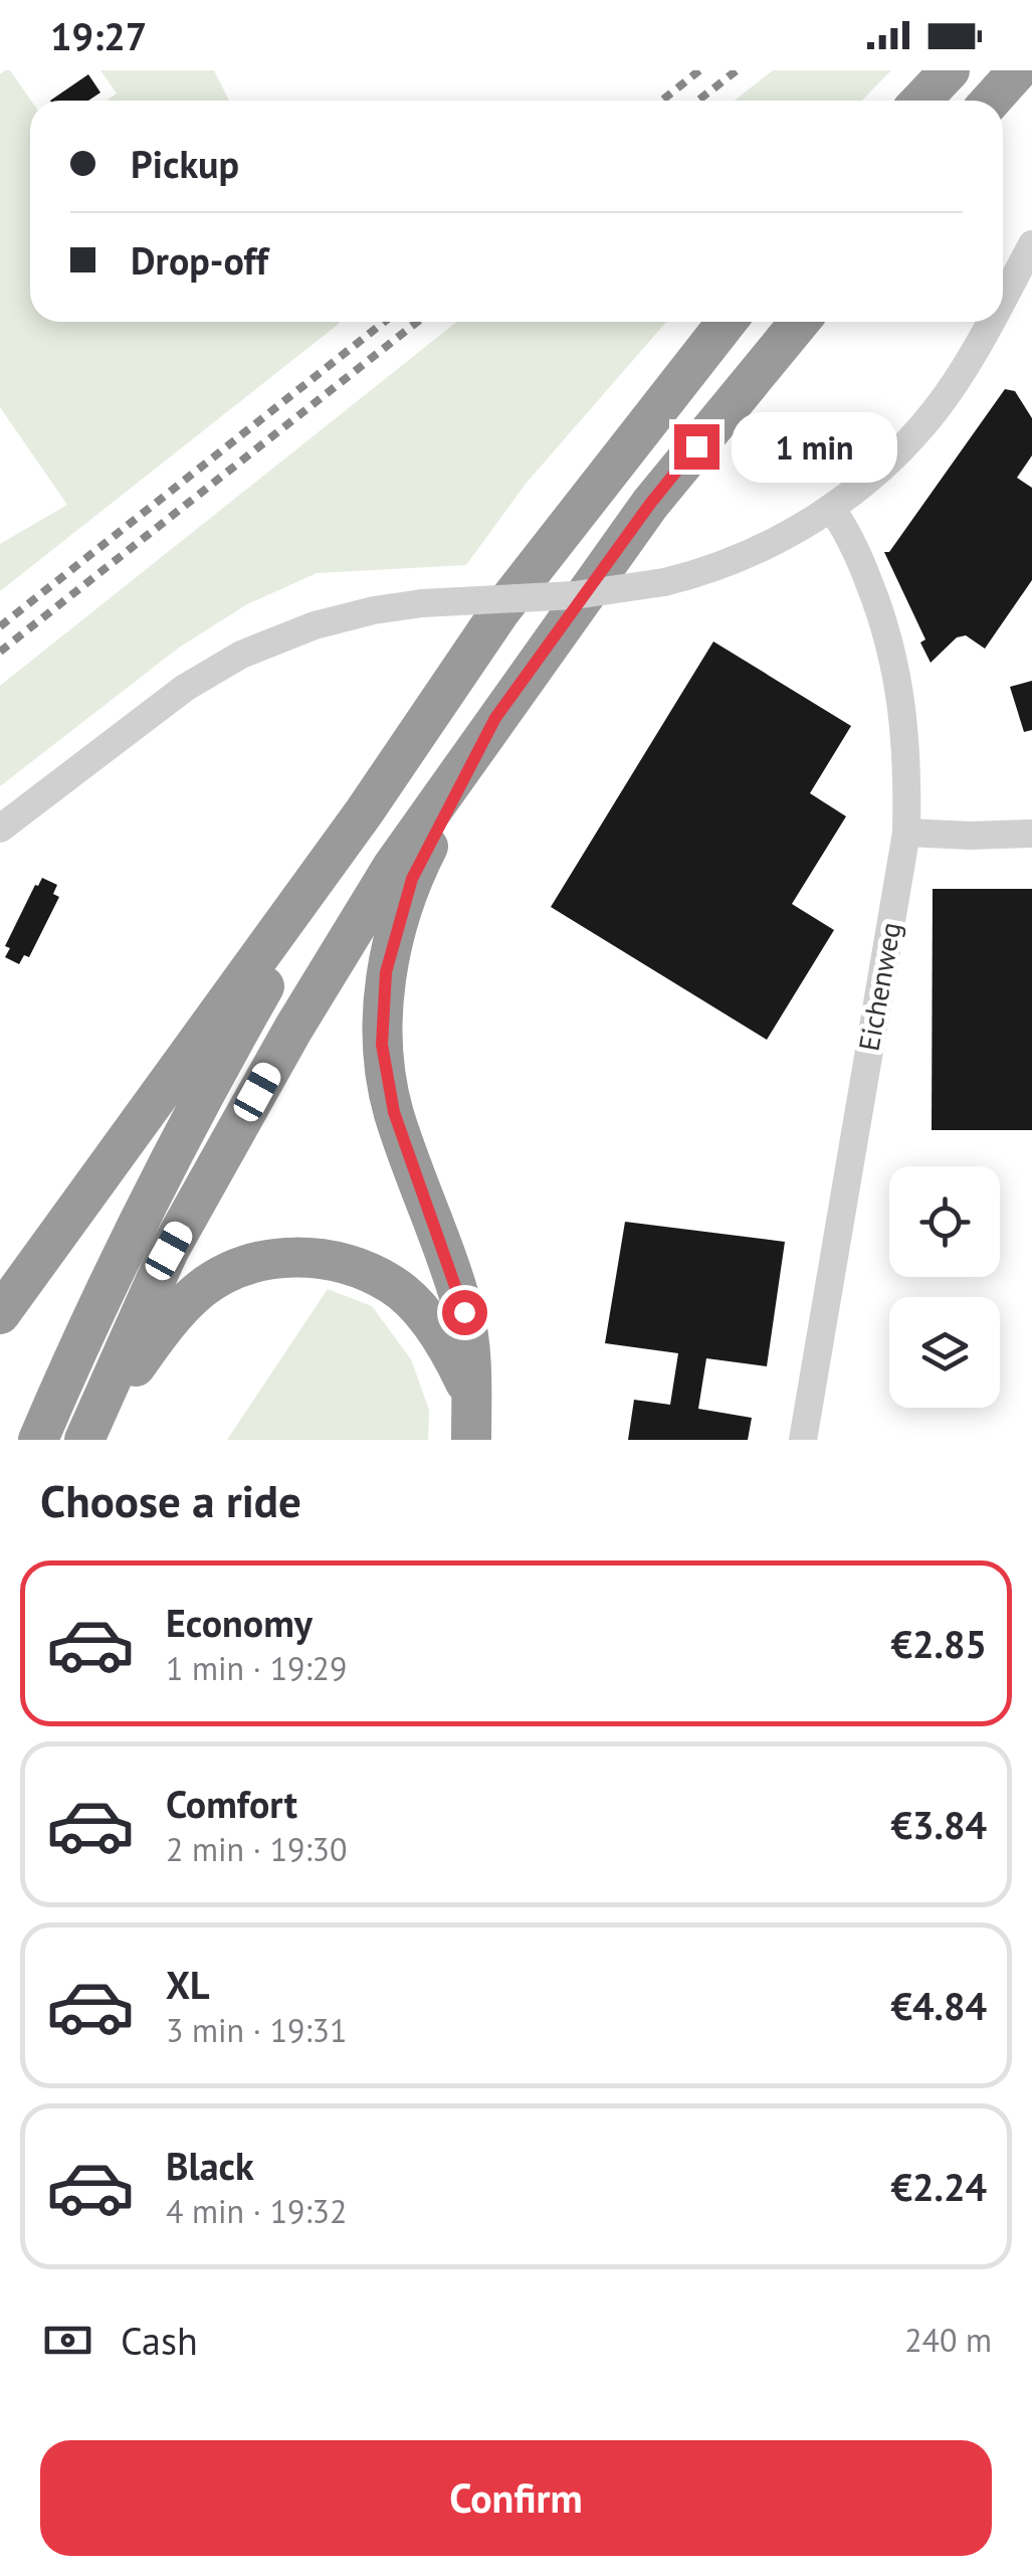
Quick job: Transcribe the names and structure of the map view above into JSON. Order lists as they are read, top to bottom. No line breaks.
{"streets":{"street":["Eichenweg"]},"page":{"status":"19:27","banner":["Pickup","Drop-off"],"bubble":"1 min","heading":"Choose a ride","list":[{"name":"Economy","note":"1 min · 19:29","value":"€2.85"},{"name":"Comfort","note":"2 min · 19:30","value":"€3.84"},{"name":"XL","note":"3 min · 19:31","value":"€4.84"},{"name":"Black","note":"4 min · 19:32","value":"€2.24"}],"pay":["Cash","240 m"],"buttons":"Confirm"}}
